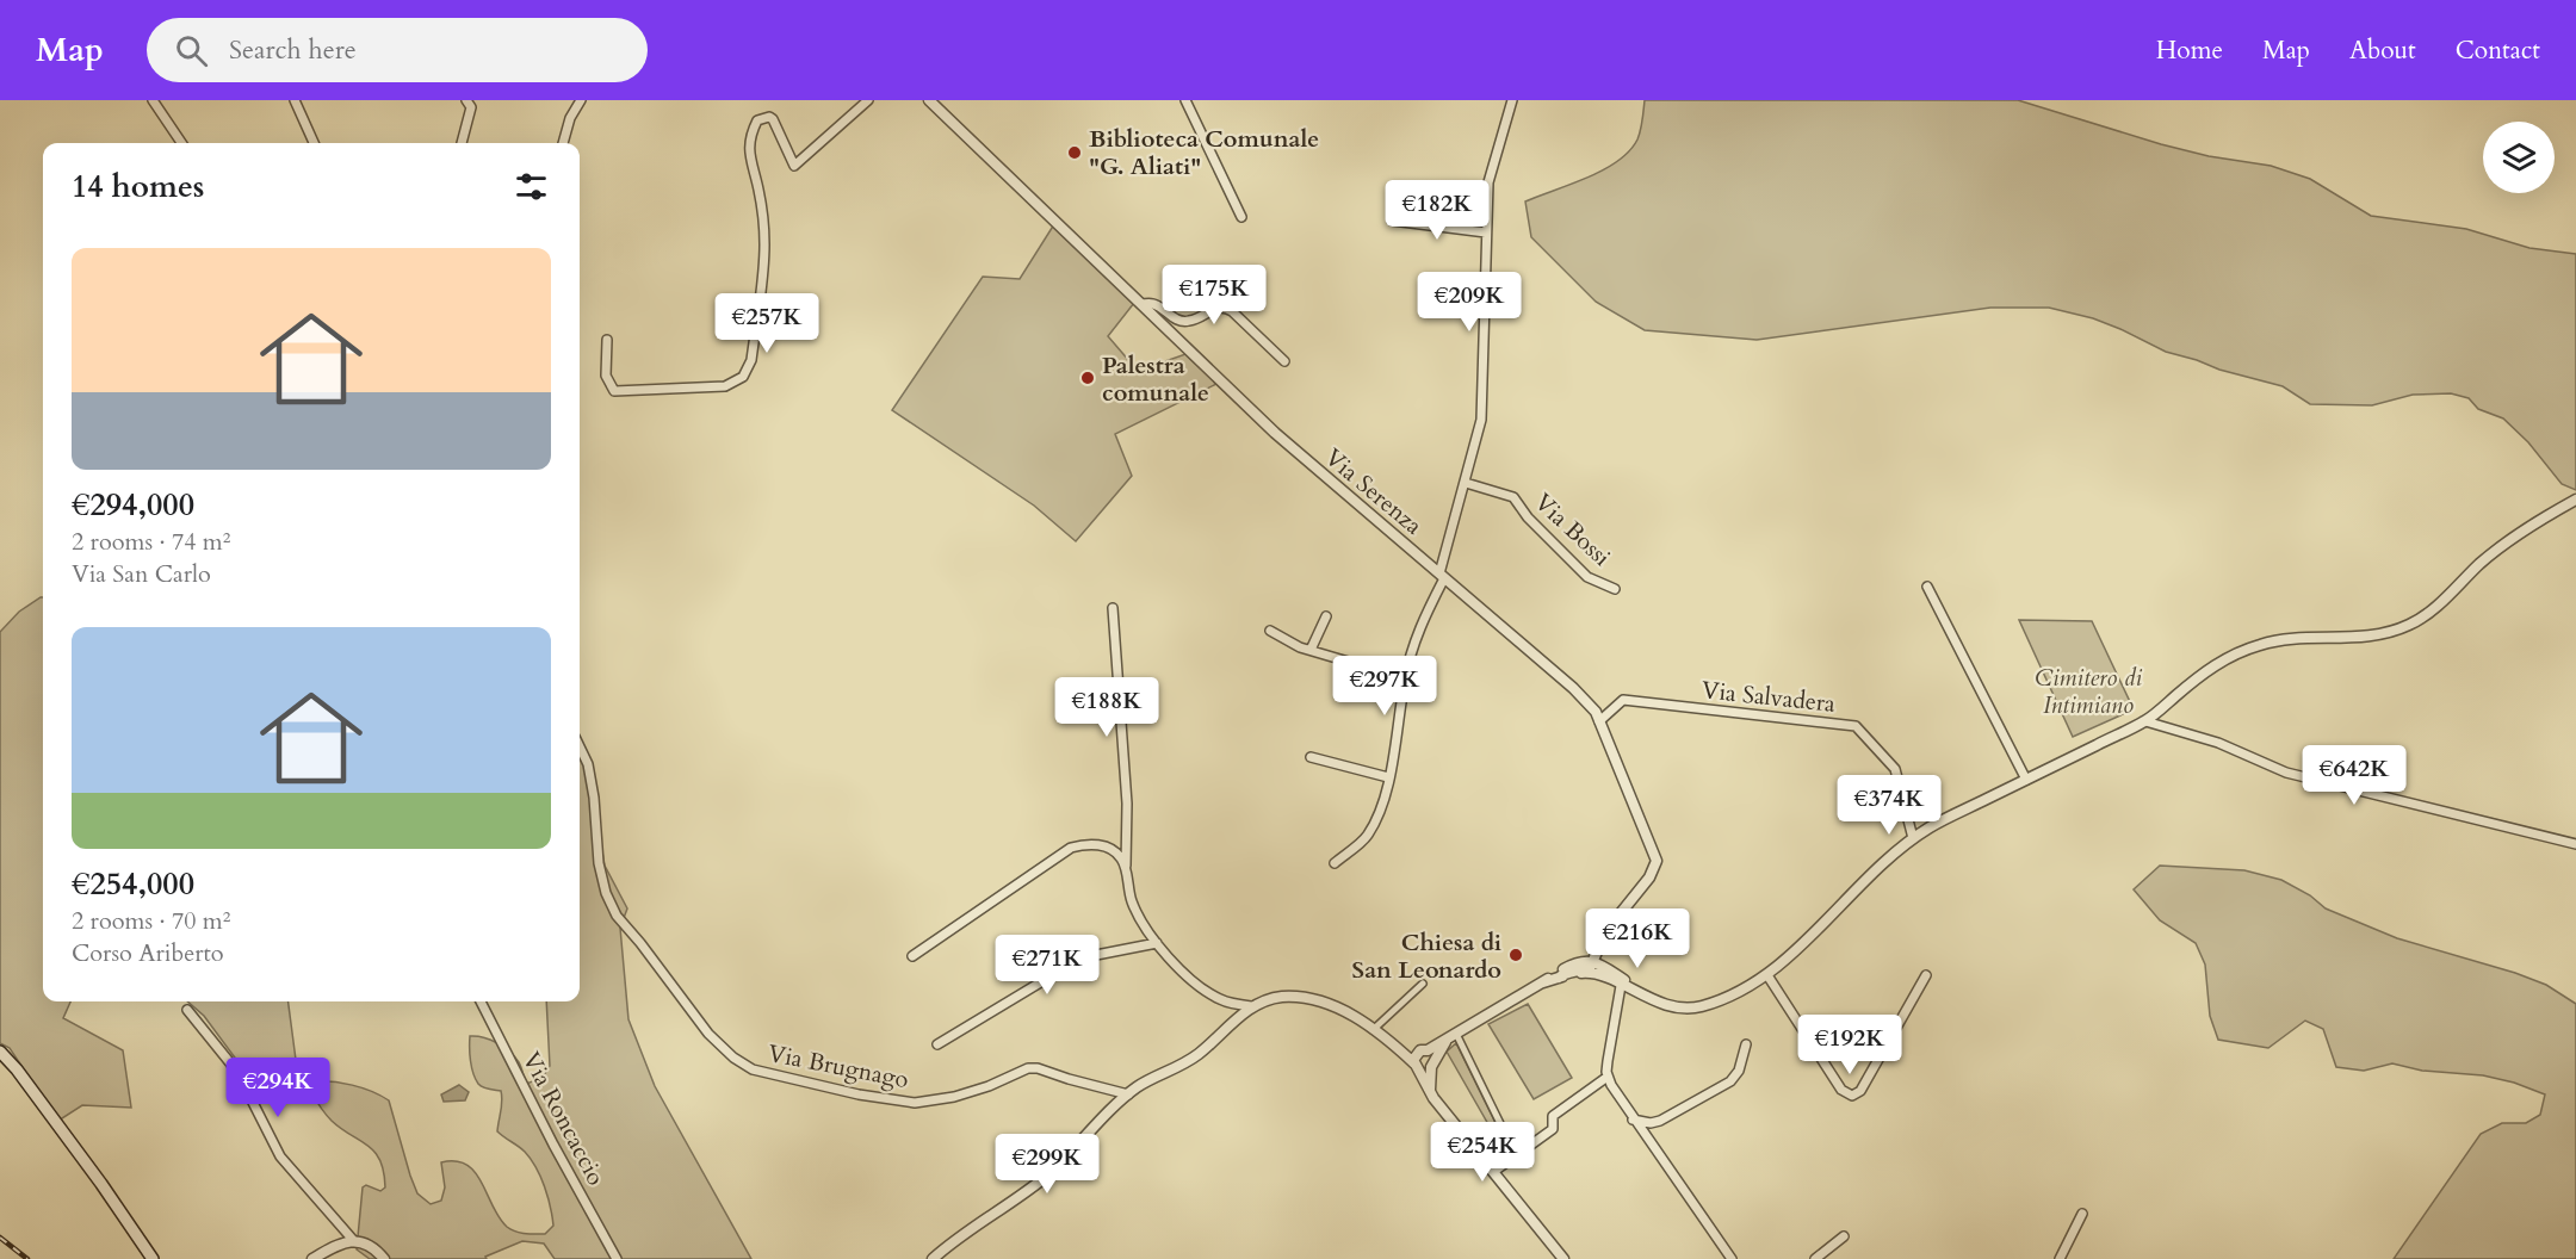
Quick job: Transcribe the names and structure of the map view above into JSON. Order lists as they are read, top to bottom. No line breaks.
{"streets":{"street":["Via Serenza","Via Bossi","Via Salvadera","Via Brugnago","Via Roncaccio"]},"crossings":[["Via Serenza","Via Salvadera"]],"parks":["Cimitero di Intimiano"],"places":["Biblioteca Comunale \"G. Aliati\"","Palestra comunale","Chiesa di San Leonardo"],"page":{"header":"Map","search":"Search here","nav":["Home","Map","About","Contact"],"heading":"14 homes","price":["€182K","€175K","€209K","€257K","€297K","€188K","€642K","€374K","€216K","€271K","€192K","€294K","€254K","€299K"],"list":[{"name":"€294,000","note":"2 rooms · 74 m² · Via San Carlo"},{"name":"€254,000","note":"2 rooms · 70 m² · Corso Ariberto"}]}}
